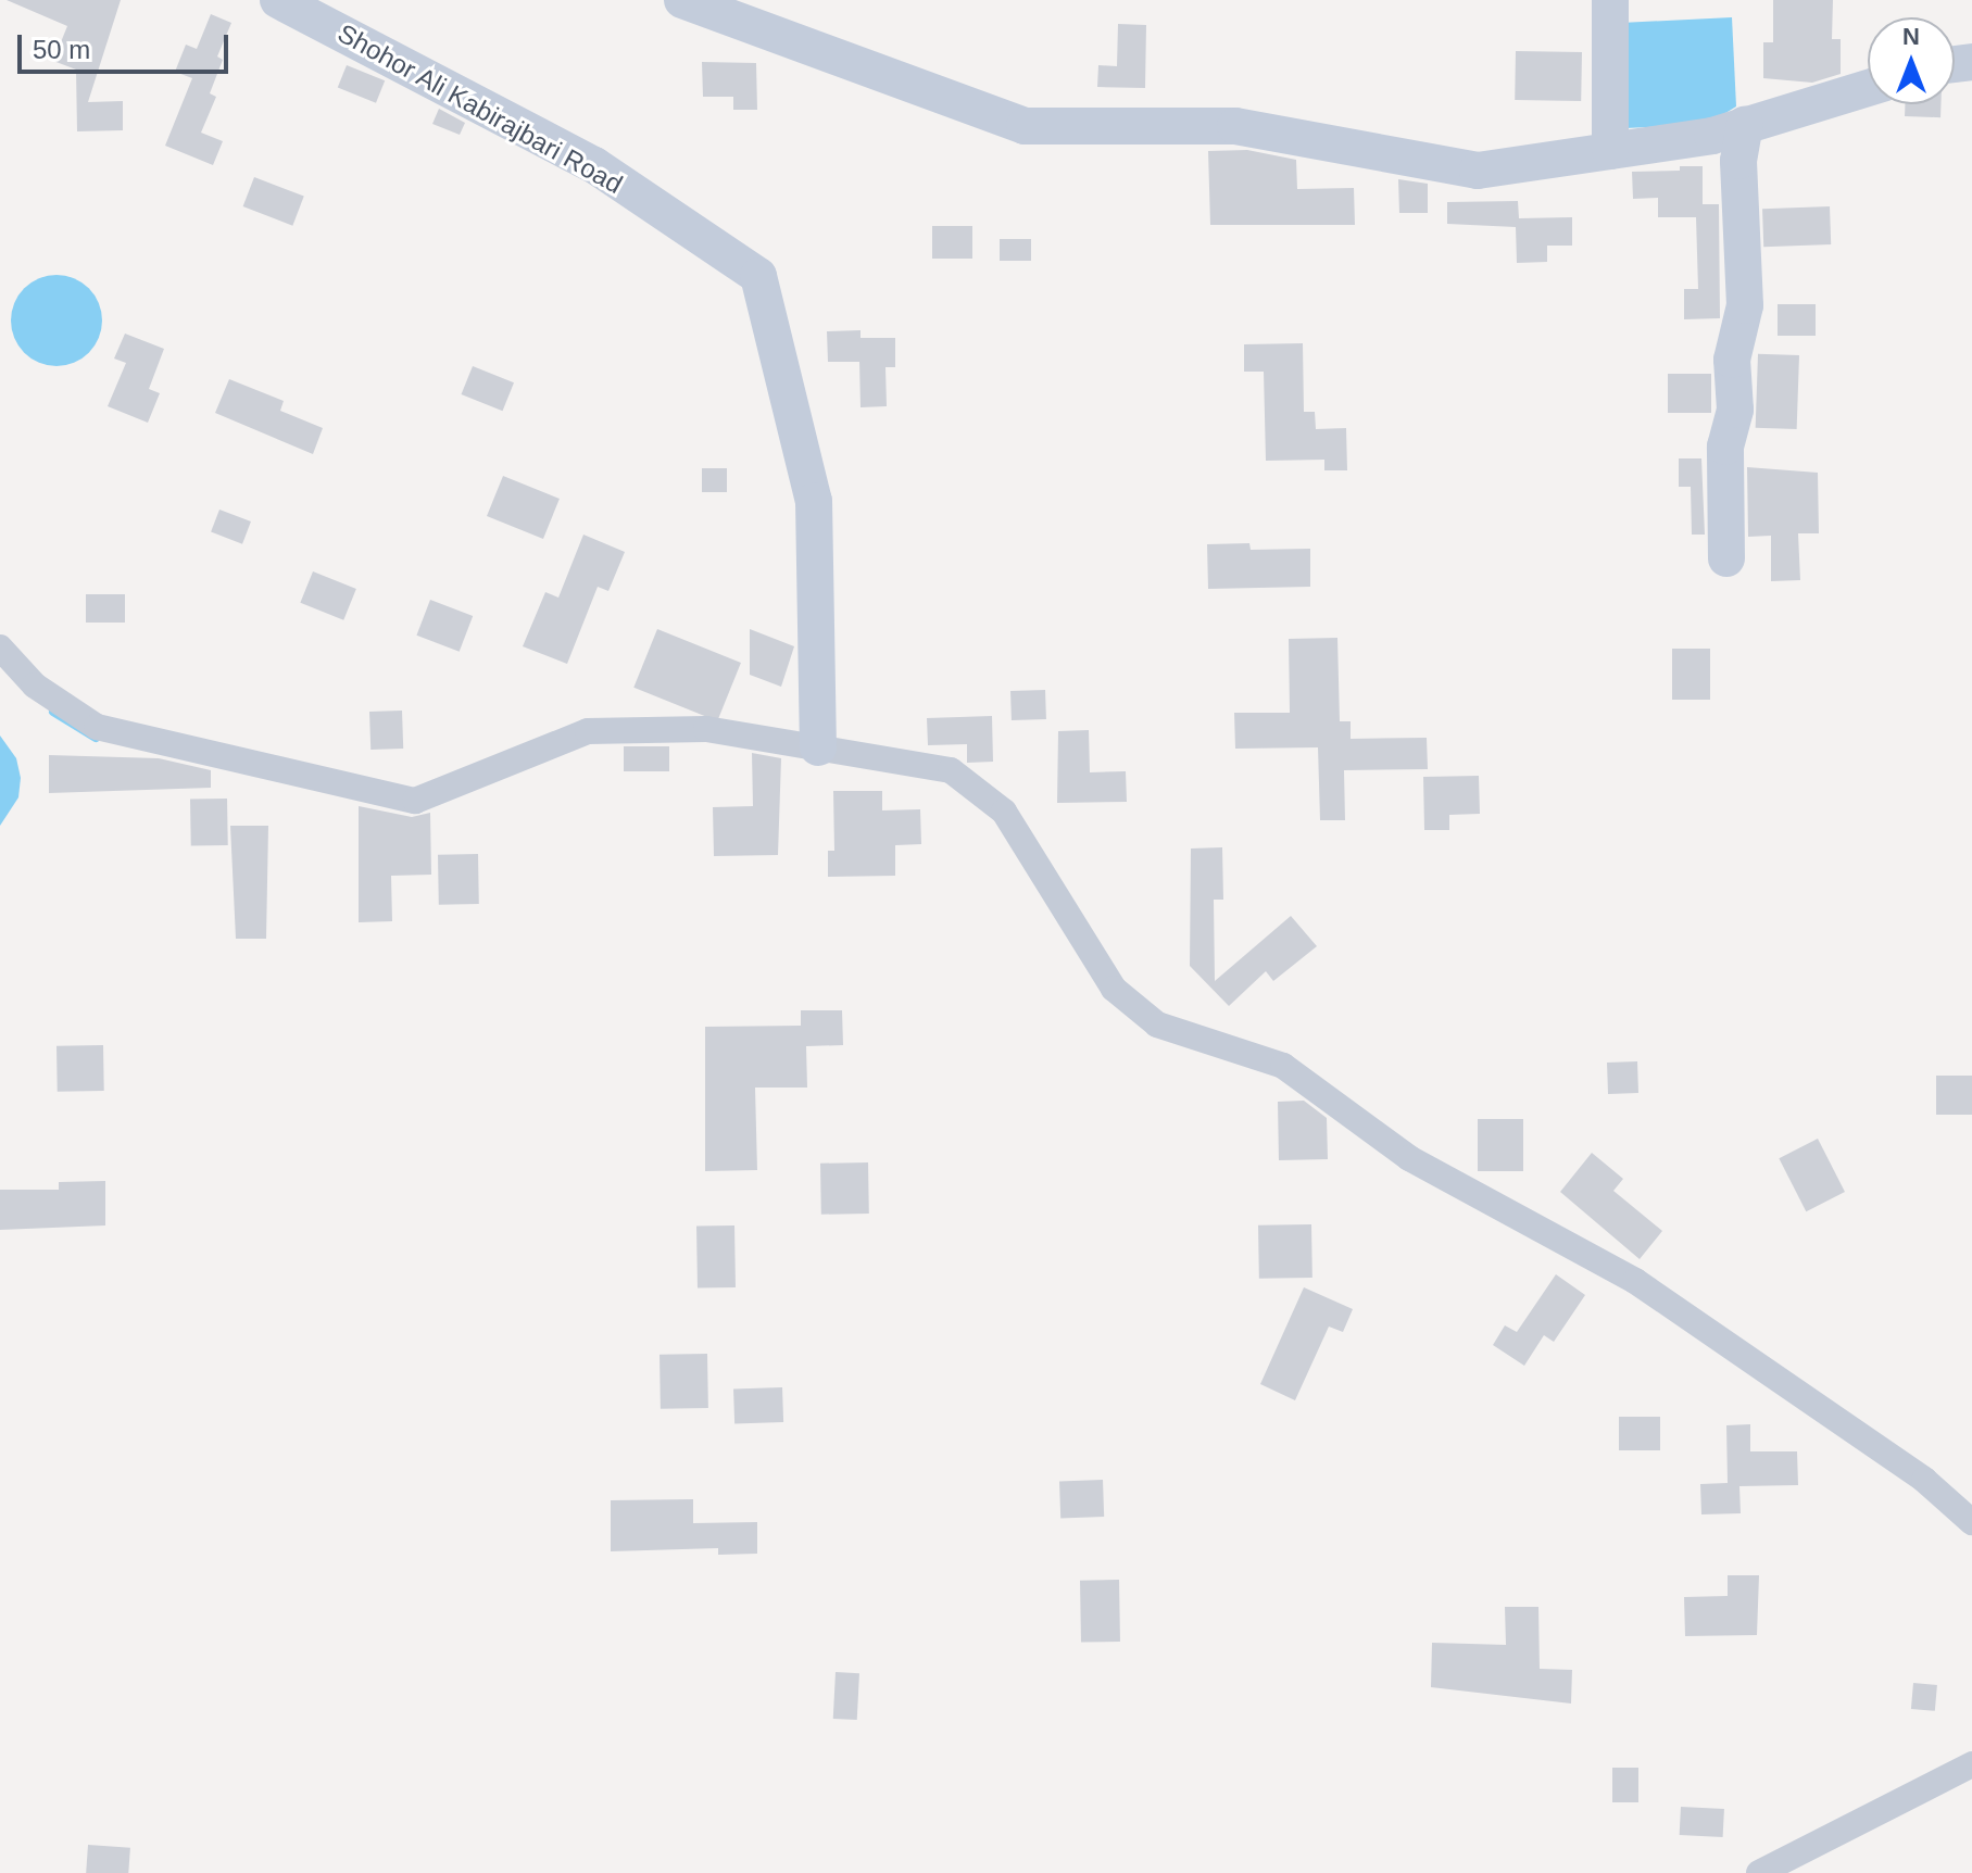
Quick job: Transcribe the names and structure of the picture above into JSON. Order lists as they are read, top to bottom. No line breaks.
{"streets":{"street":["Shohor Ali Kabirajbari Road"]},"scale_bar":"50 m","north":"top"}
